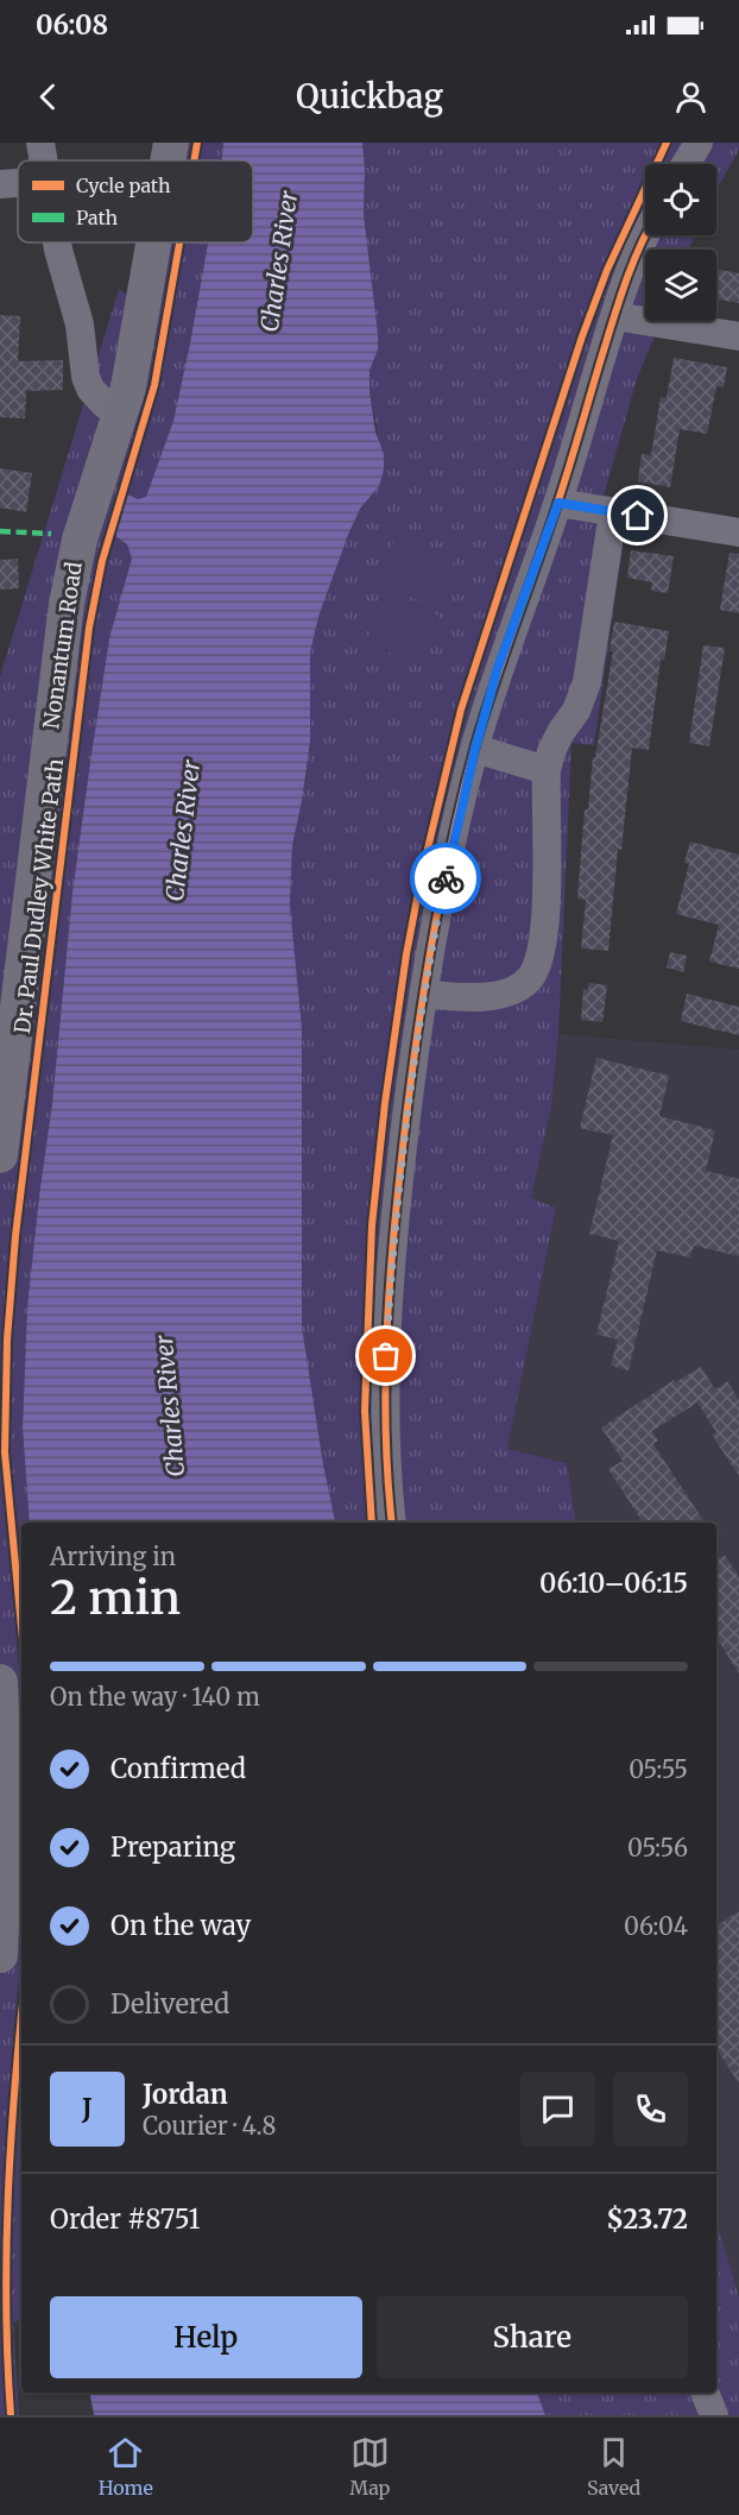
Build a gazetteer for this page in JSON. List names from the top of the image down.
{
  "streets": {
    "main road": ["Nonantum Road"],
    "cycle path": ["Dr. Paul Dudley White Path"]
  },
  "water": ["Charles River"],
  "legend": ["Cycle path", "Path"],
  "page": {
    "status": "06:08",
    "header": "Quickbag",
    "heading": ["2 min", "Arriving in", "06:10–06:15"],
    "panel": [
      "Jordan",
      "Courier · 4.8",
      "Order #8751",
      "$23.72"
    ],
    "bar": "On the way · 140 m",
    "list": [
      ["Confirmed", "05:55"],
      ["Preparing", "05:56"],
      ["On the way", "06:04"],
      "Delivered"
    ],
    "round": "J",
    "buttons": ["Help", "Share"],
    "tabs": ["Home", "Map", "Saved"]
  }
}
